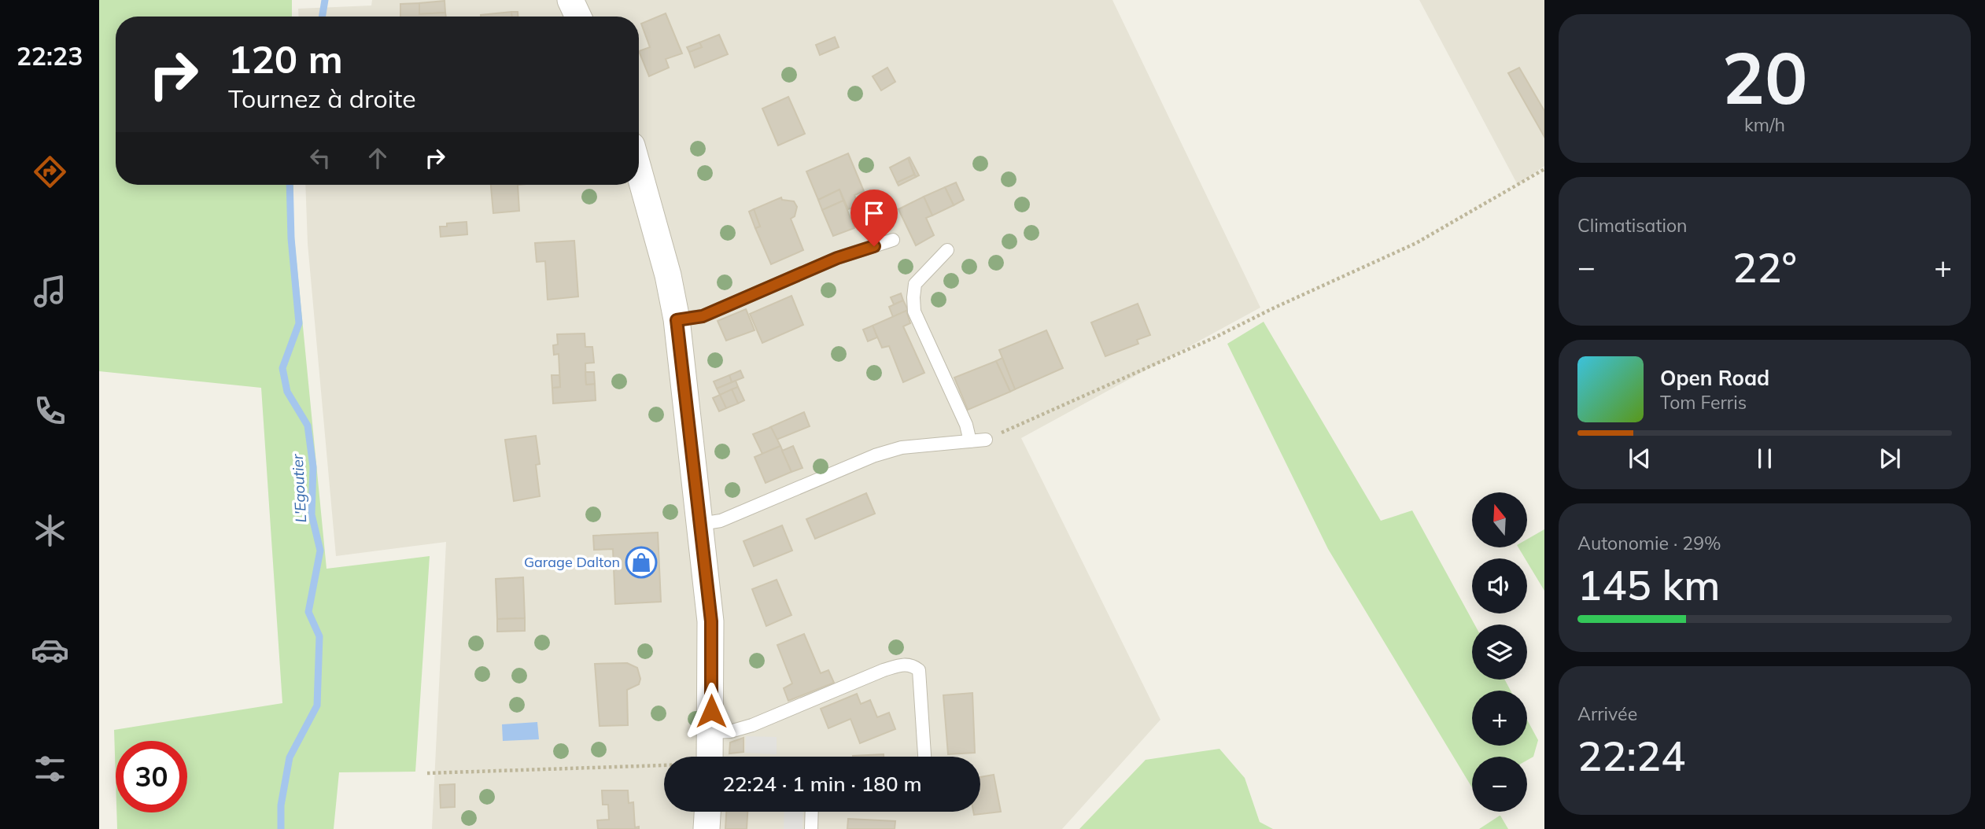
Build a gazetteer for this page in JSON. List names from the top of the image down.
{
  "water": ["L'Egoutier"],
  "places": {
    "shop": ["Garage Dalton"]
  },
  "north": "top",
  "page": {
    "tabs": "22:23",
    "tile": [
      ["20", "km/h"],
      "Climatisation",
      ["Autonomie · 29%", "145 km"],
      ["Arrivée", "22:24"]
    ],
    "turn": ["120 m", "Tournez à droite"],
    "heat": ["−", "22°", "+"],
    "song": ["Open Road", "Tom Ferris"],
    "map_buttons": ["+", "−"],
    "limit": "30",
    "trip": "22:24 · 1 min · 180 m"
  }
}
